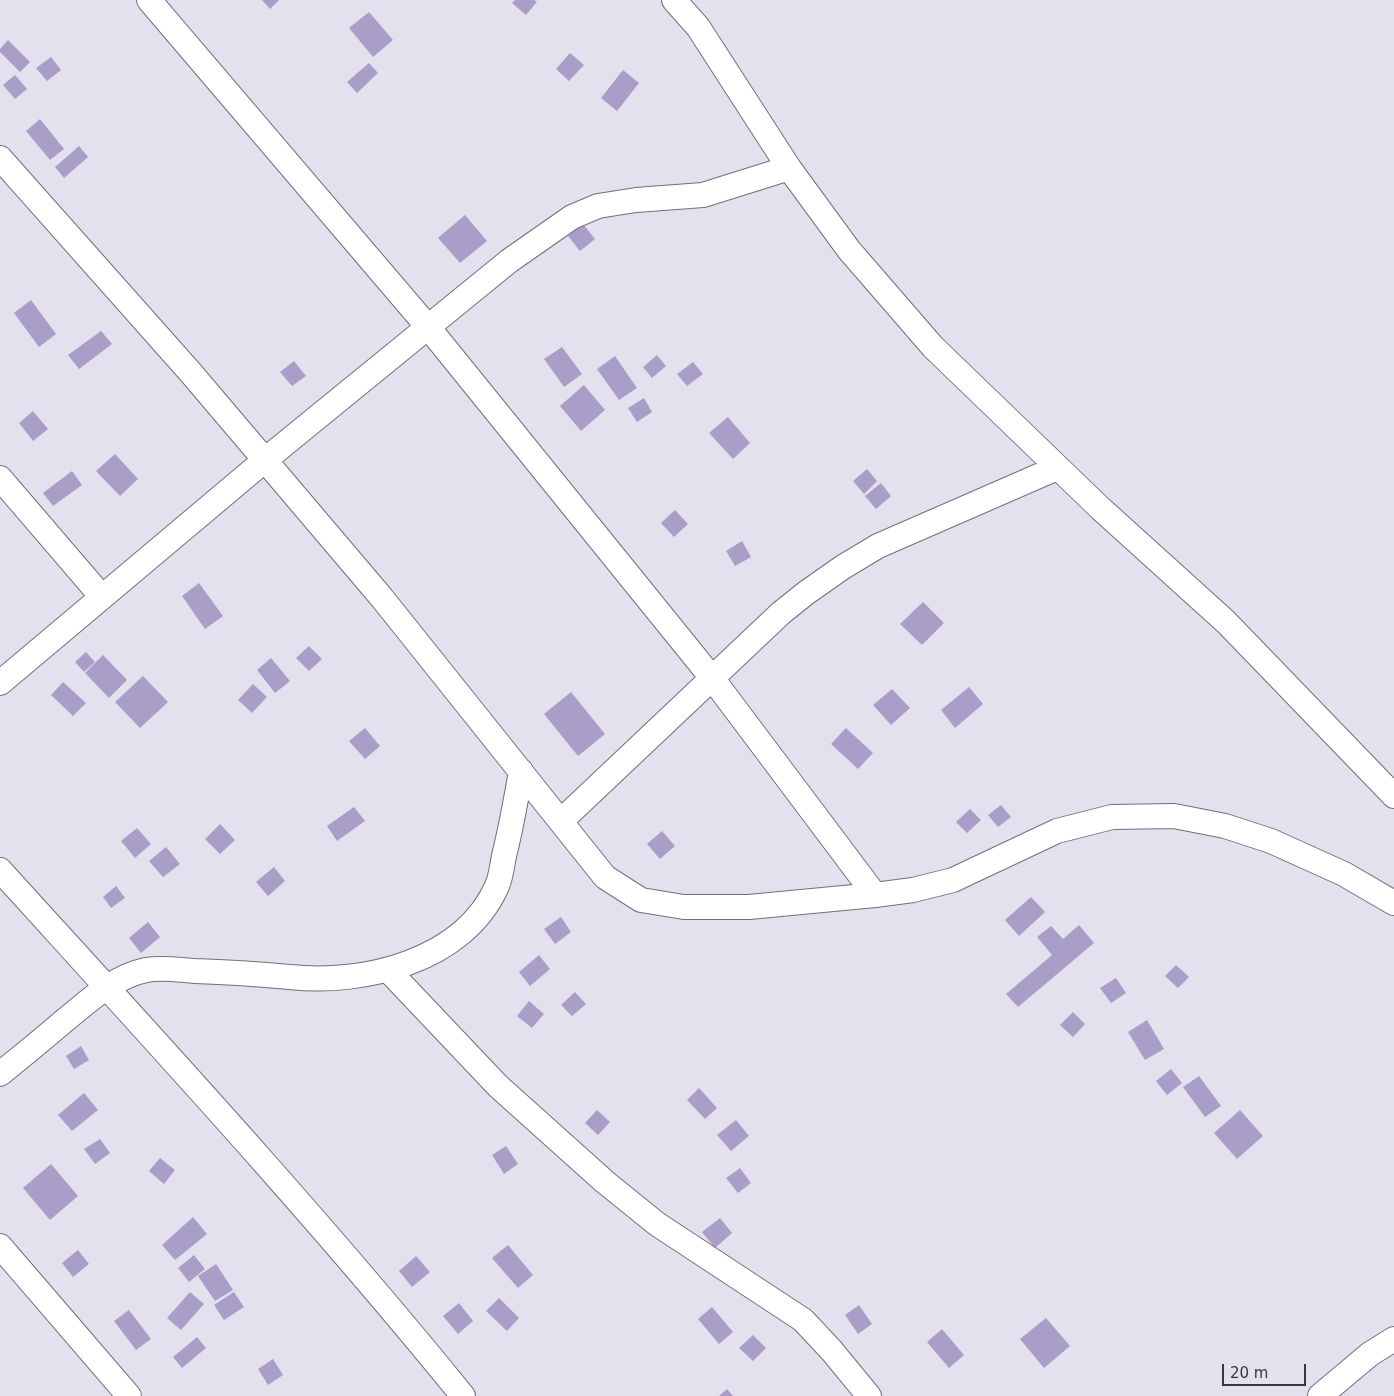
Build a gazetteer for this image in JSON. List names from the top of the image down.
{
  "scale_bar": "20 m"
}
